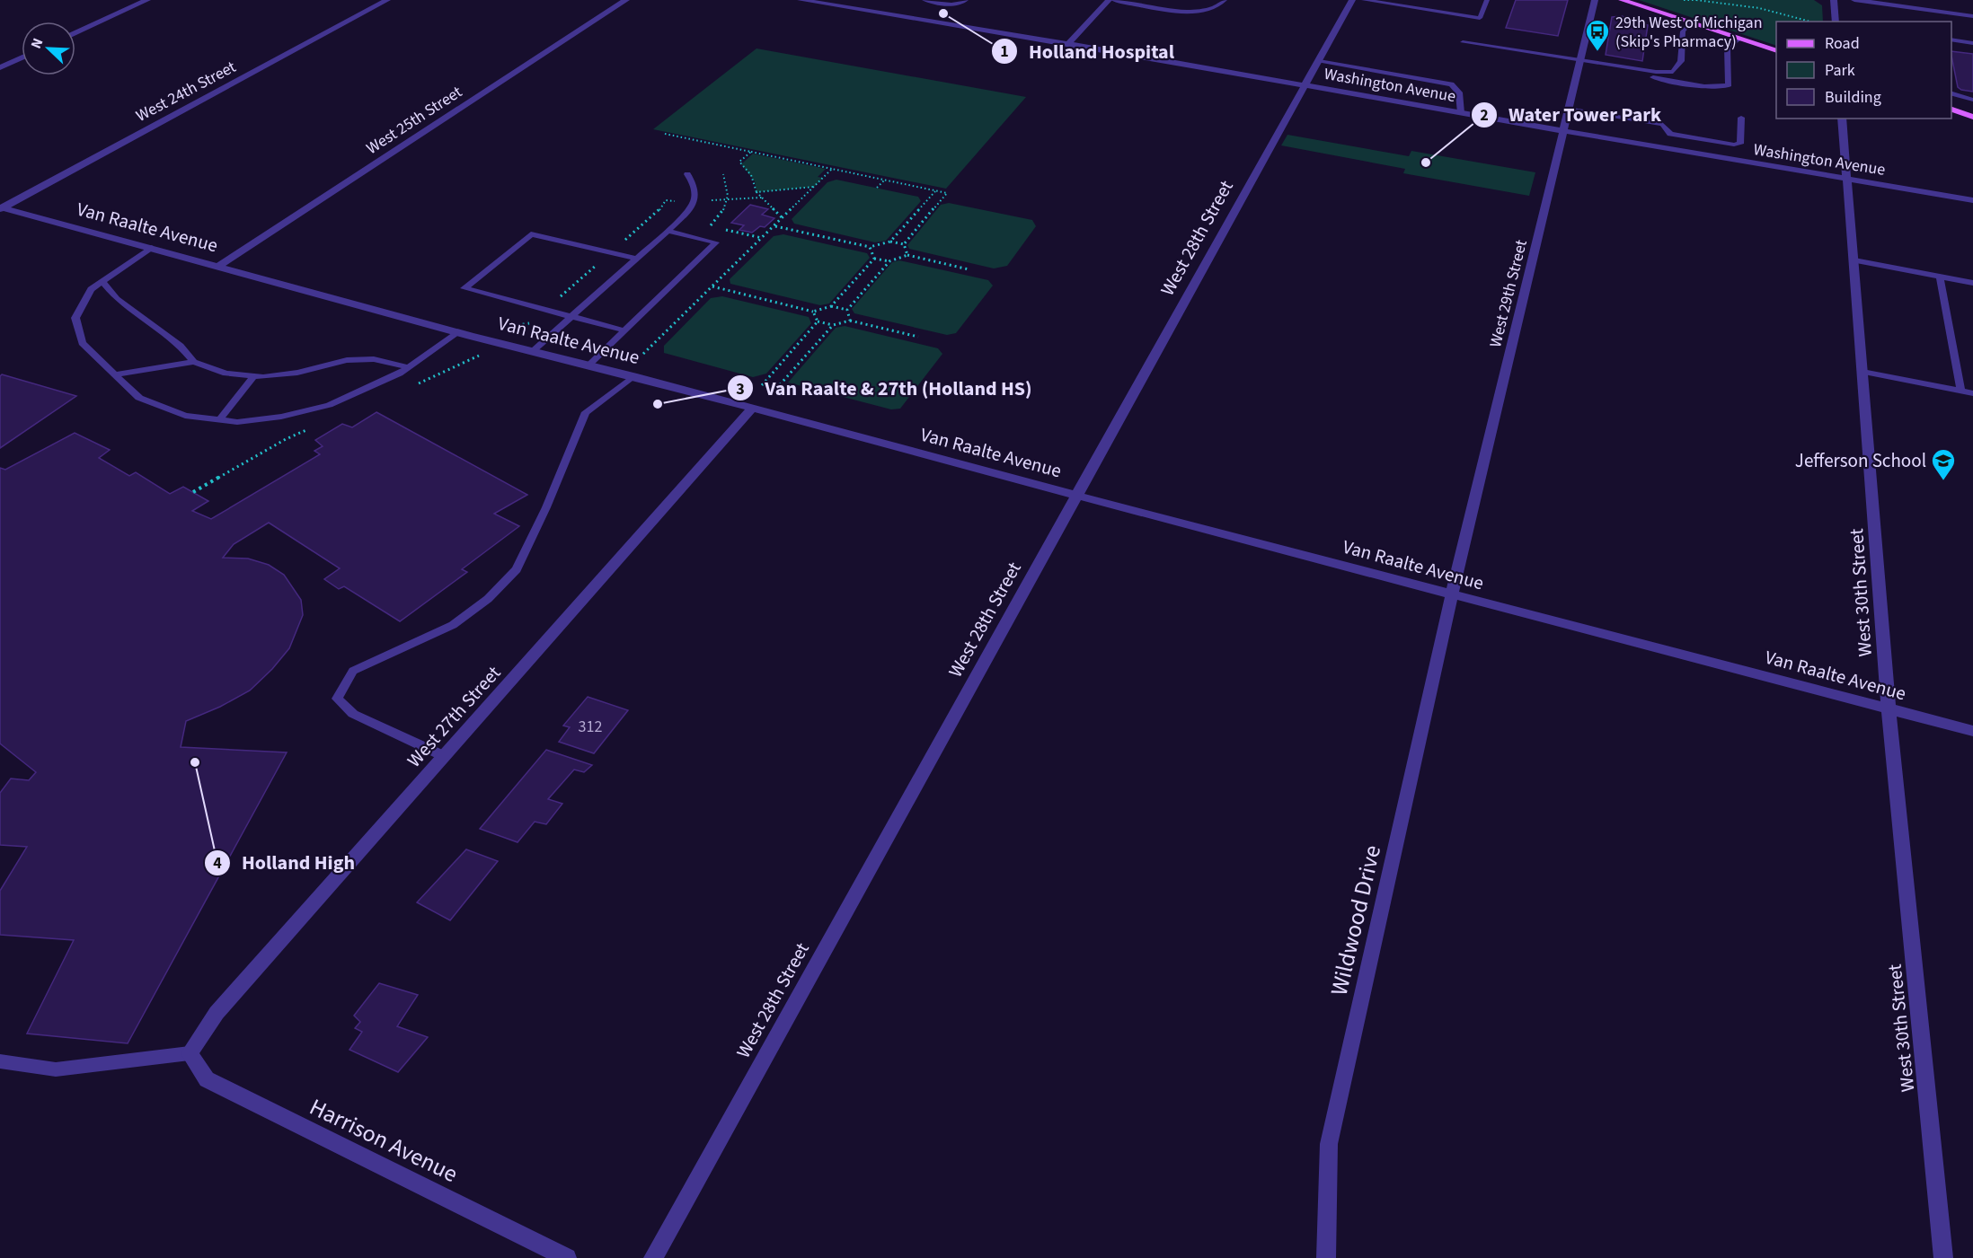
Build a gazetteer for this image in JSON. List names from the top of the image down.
{
  "streets": {
    "street": [
      "Washington Avenue",
      "West 24th Street",
      "West 25th Street",
      "Van Raalte Avenue",
      "West 28th Street",
      "West 29th Street",
      "West 30th Street",
      "West 27th Street",
      "Wildwood Drive",
      "Harrison Avenue"
    ]
  },
  "crossings": [
    ["Washington Avenue", "West 28th Street"],
    ["Washington Avenue", "West 29th Street"],
    ["Washington Avenue", "West 30th Street"],
    ["West 24th Street", "Van Raalte Avenue"],
    ["West 25th Street", "Van Raalte Avenue"],
    ["Van Raalte Avenue", "West 28th Street"],
    ["Van Raalte Avenue", "West 29th Street"],
    ["Van Raalte Avenue", "West 30th Street"],
    ["Van Raalte Avenue", "West 27th Street"],
    ["Van Raalte Avenue", "Wildwood Drive"],
    ["West 29th Street", "Wildwood Drive"],
    ["West 27th Street", "Harrison Avenue"]
  ],
  "places": {
    "other": [
      "Holland Hospital",
      "Water Tower Park",
      "Van Raalte & 27th (Holland HS)",
      "Holland High"
    ],
    "bus stop": ["29th West of Michigan (Skip's Pharmacy)"],
    "school or university": ["Jefferson School"]
  },
  "house_numbers": ["312"],
  "legend": ["Road", "Park", "Building"],
  "north": "top left"
}
